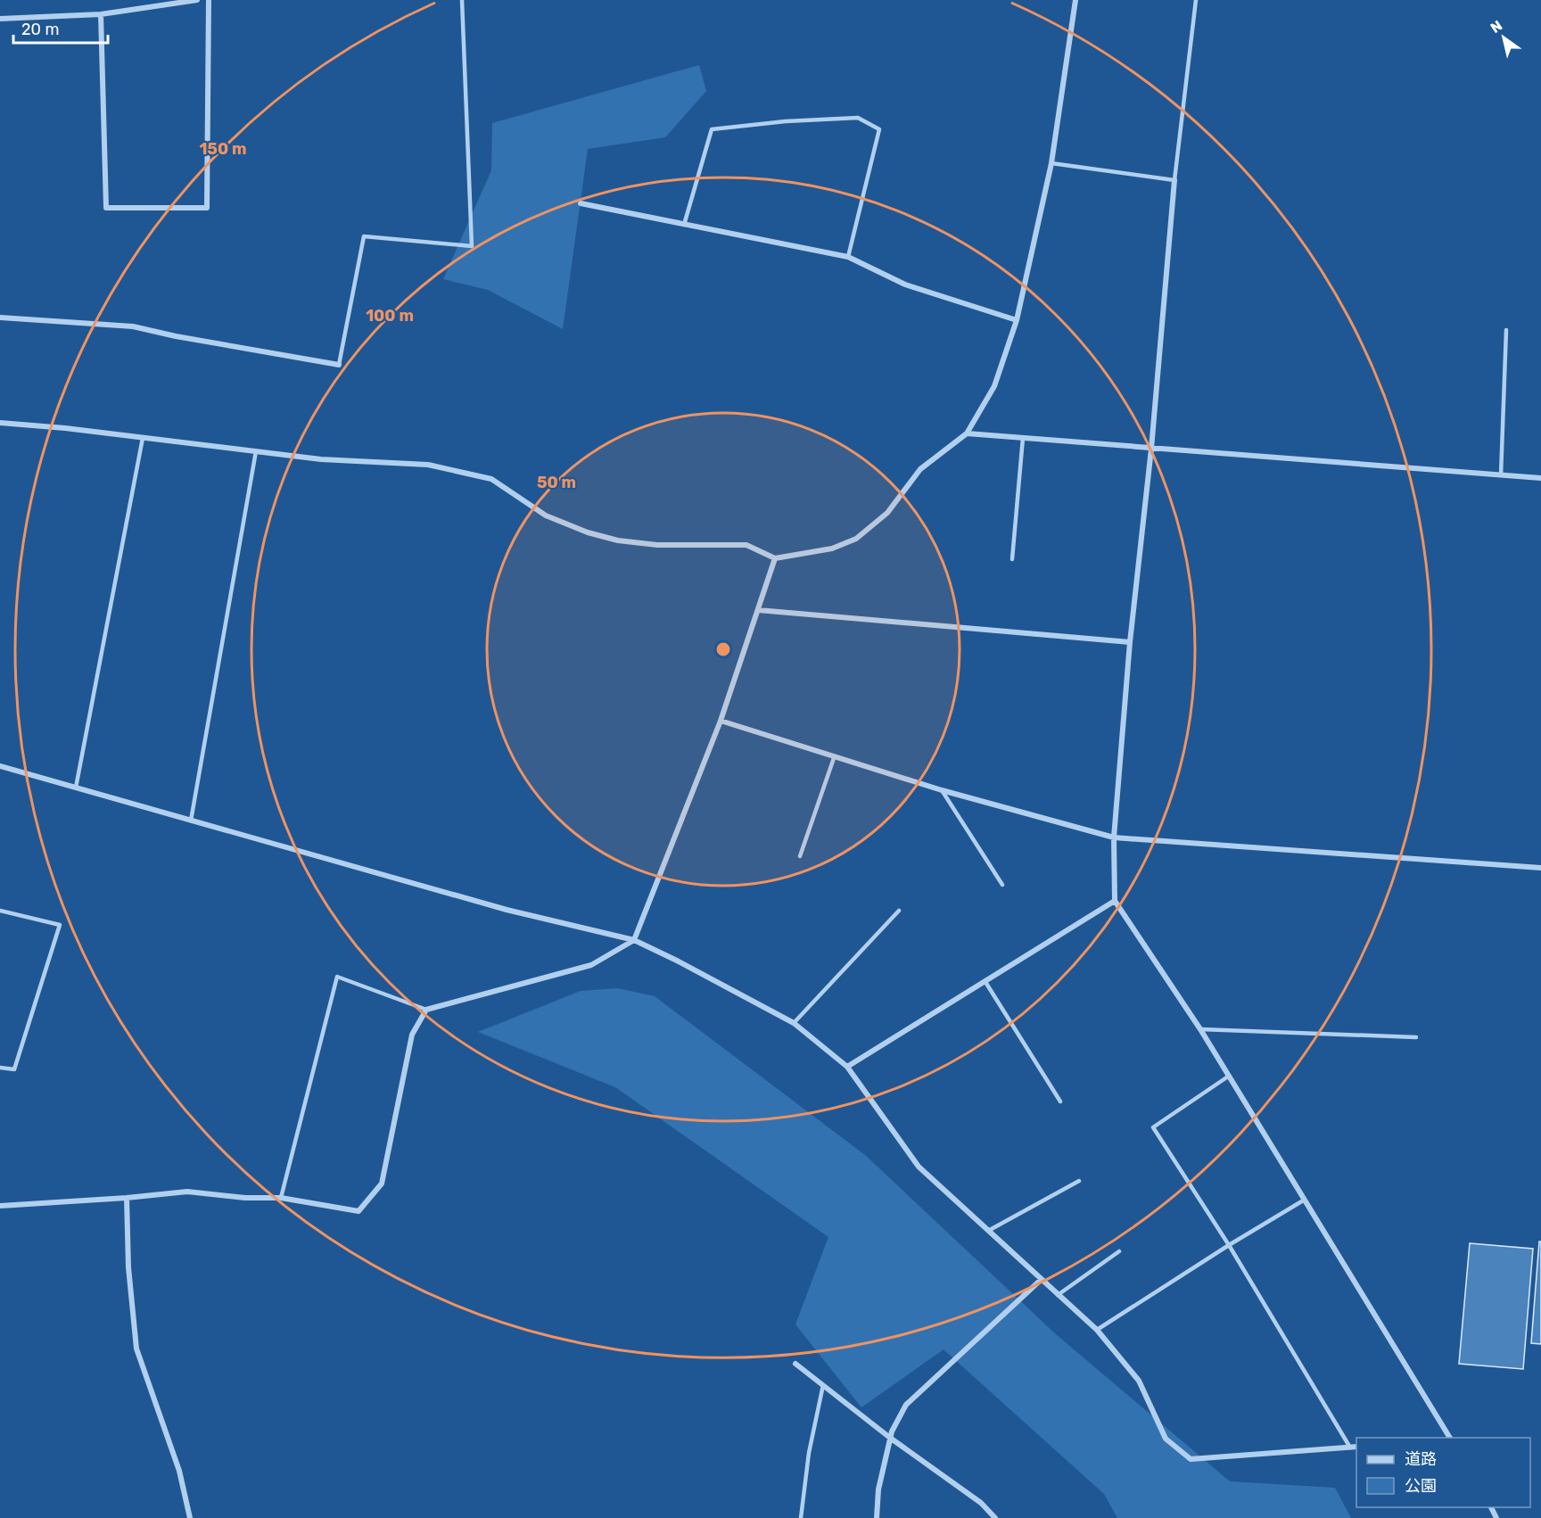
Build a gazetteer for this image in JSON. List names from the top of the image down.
{
  "legend": ["道路", "公園"],
  "scale_bar": "20 m",
  "north": "top left",
  "rings": ["150 m", "100 m", "50 m"]
}
